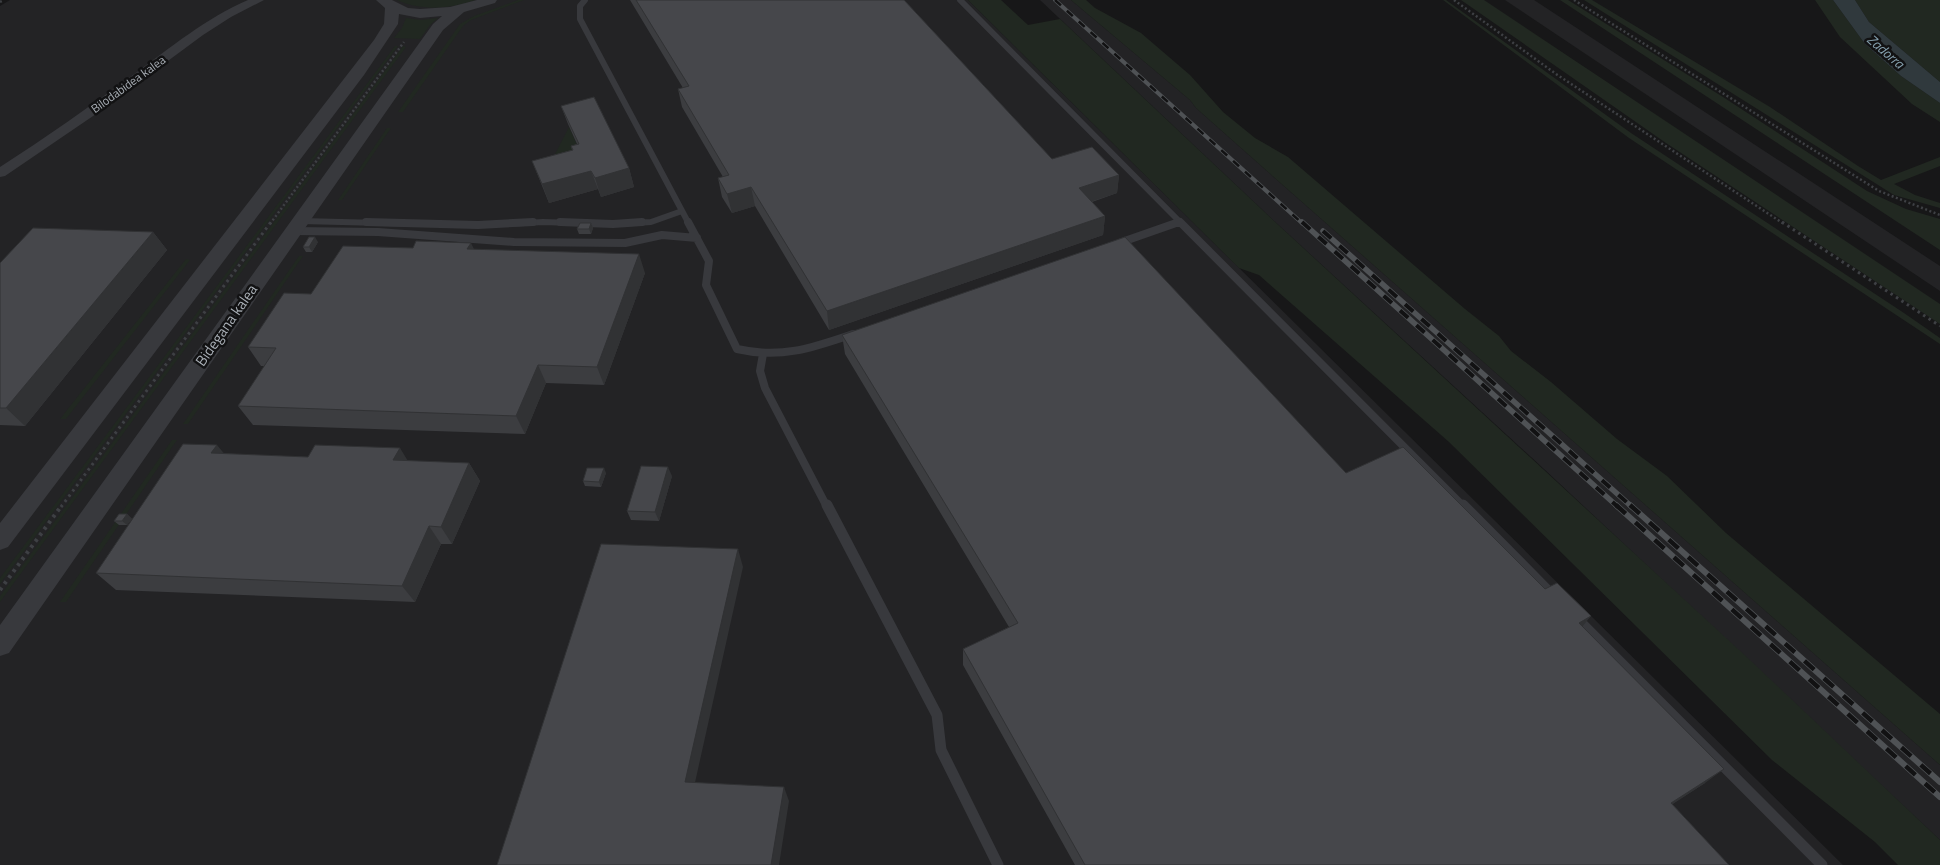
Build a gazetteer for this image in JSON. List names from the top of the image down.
{
  "streets": {
    "street": ["Bilodabidea kalea", "Bidegana kalea"]
  },
  "water": ["Zadorra"]
}
